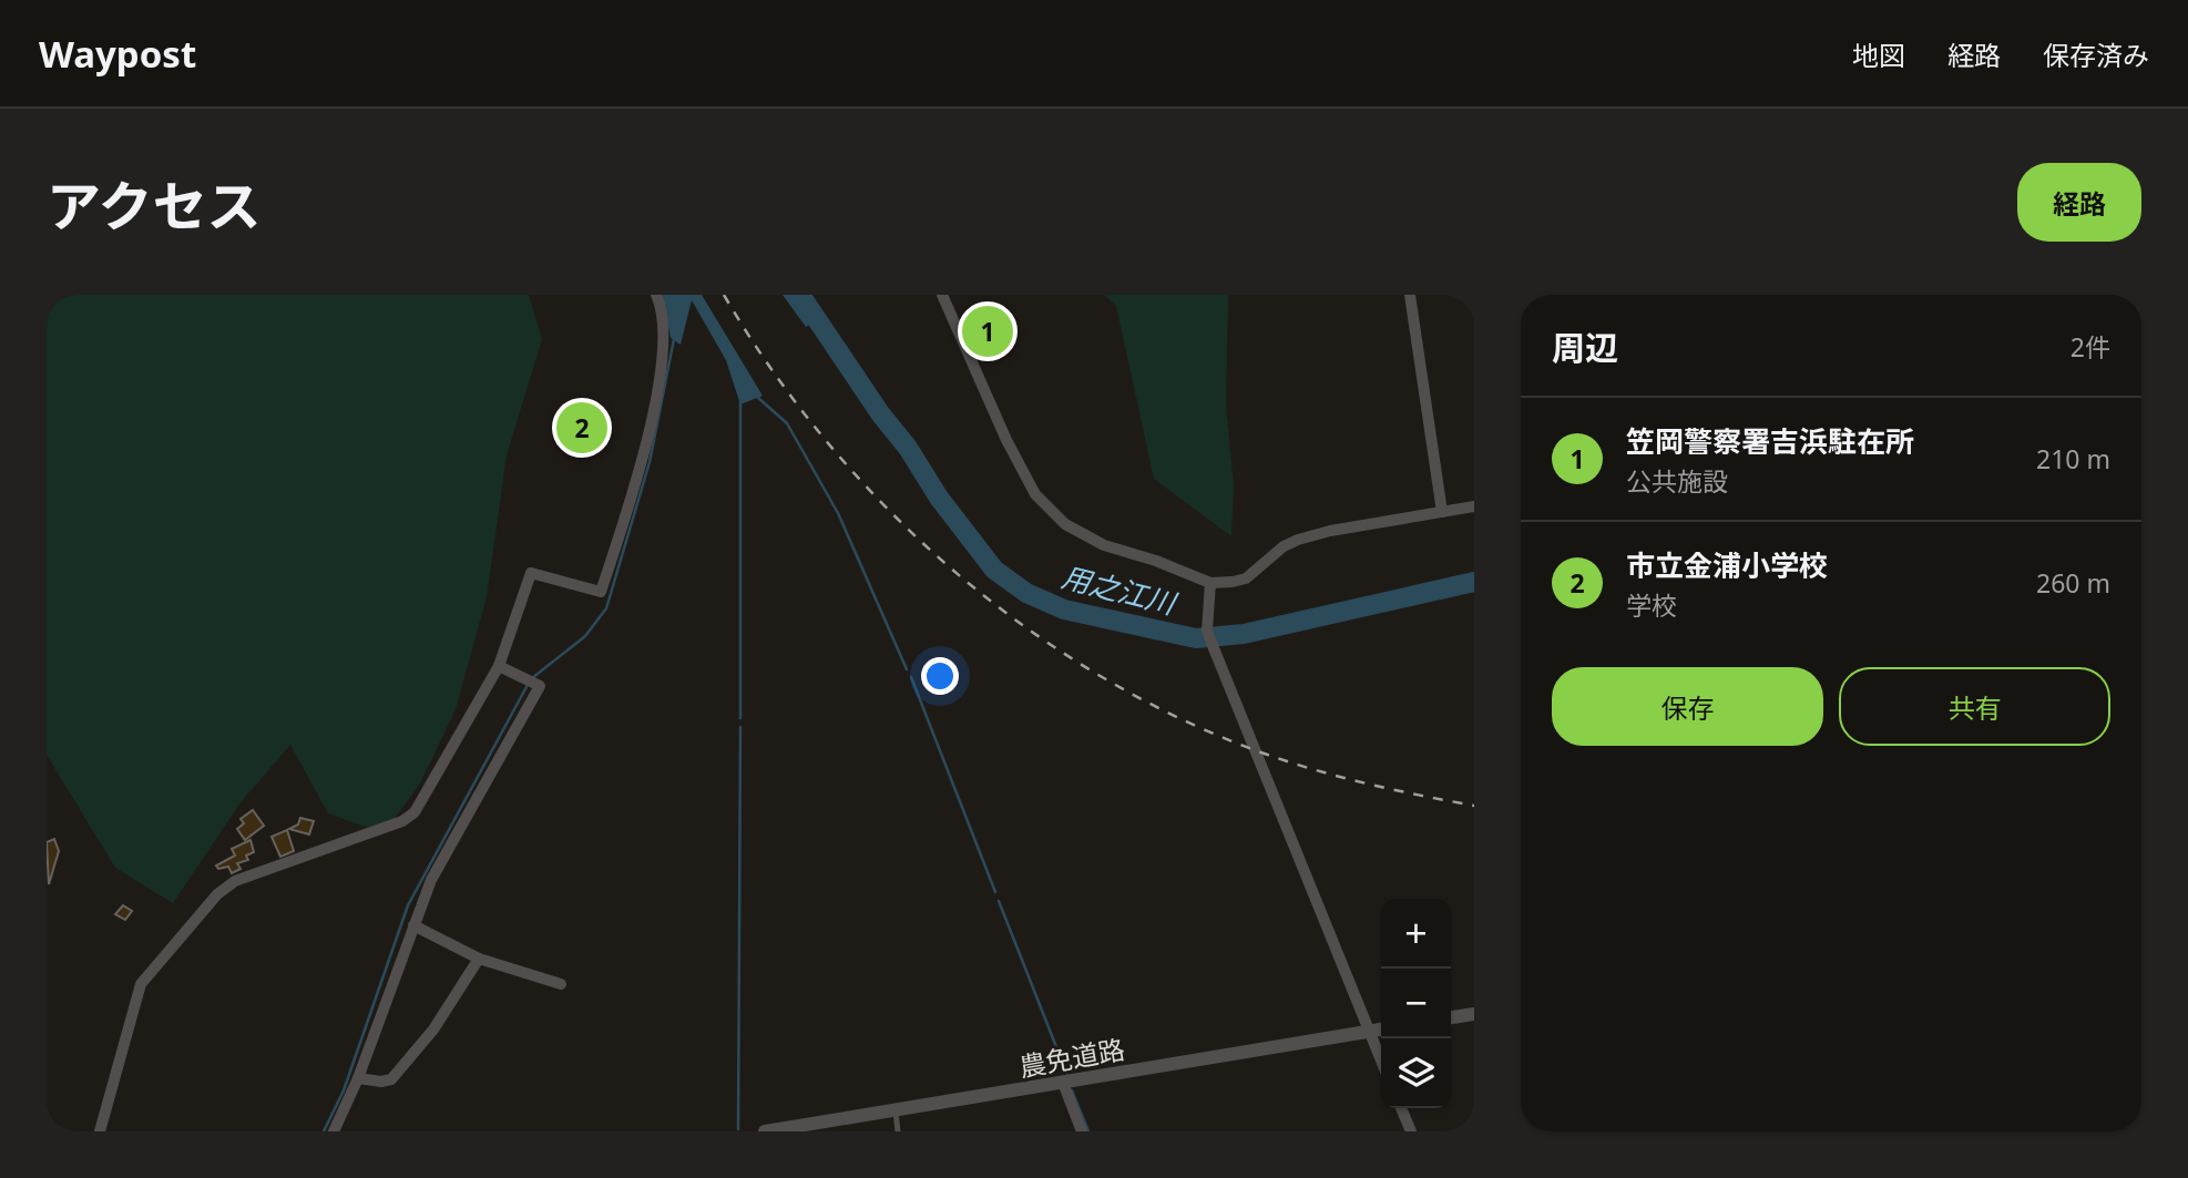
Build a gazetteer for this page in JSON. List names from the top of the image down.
{
  "streets": {
    "street": ["農免道路"]
  },
  "water": ["用之江川"],
  "page": {
    "header": "Waypost",
    "nav": ["地図", "経路", "保存済み"],
    "title": "アクセス",
    "buttons": [
      "経路",
      ["保存", "共有"]
    ],
    "heading": ["周辺", "2件"],
    "pins": ["1", "2"],
    "list": [
      {
        "mark": "1",
        "name": "笠岡警察署吉浜駐在所",
        "note": "公共施設",
        "value": "210 m"
      },
      {
        "mark": "2",
        "name": "市立金浦小学校",
        "note": "学校",
        "value": "260 m"
      }
    ],
    "map_buttons": ["+", "−"]
  }
}
